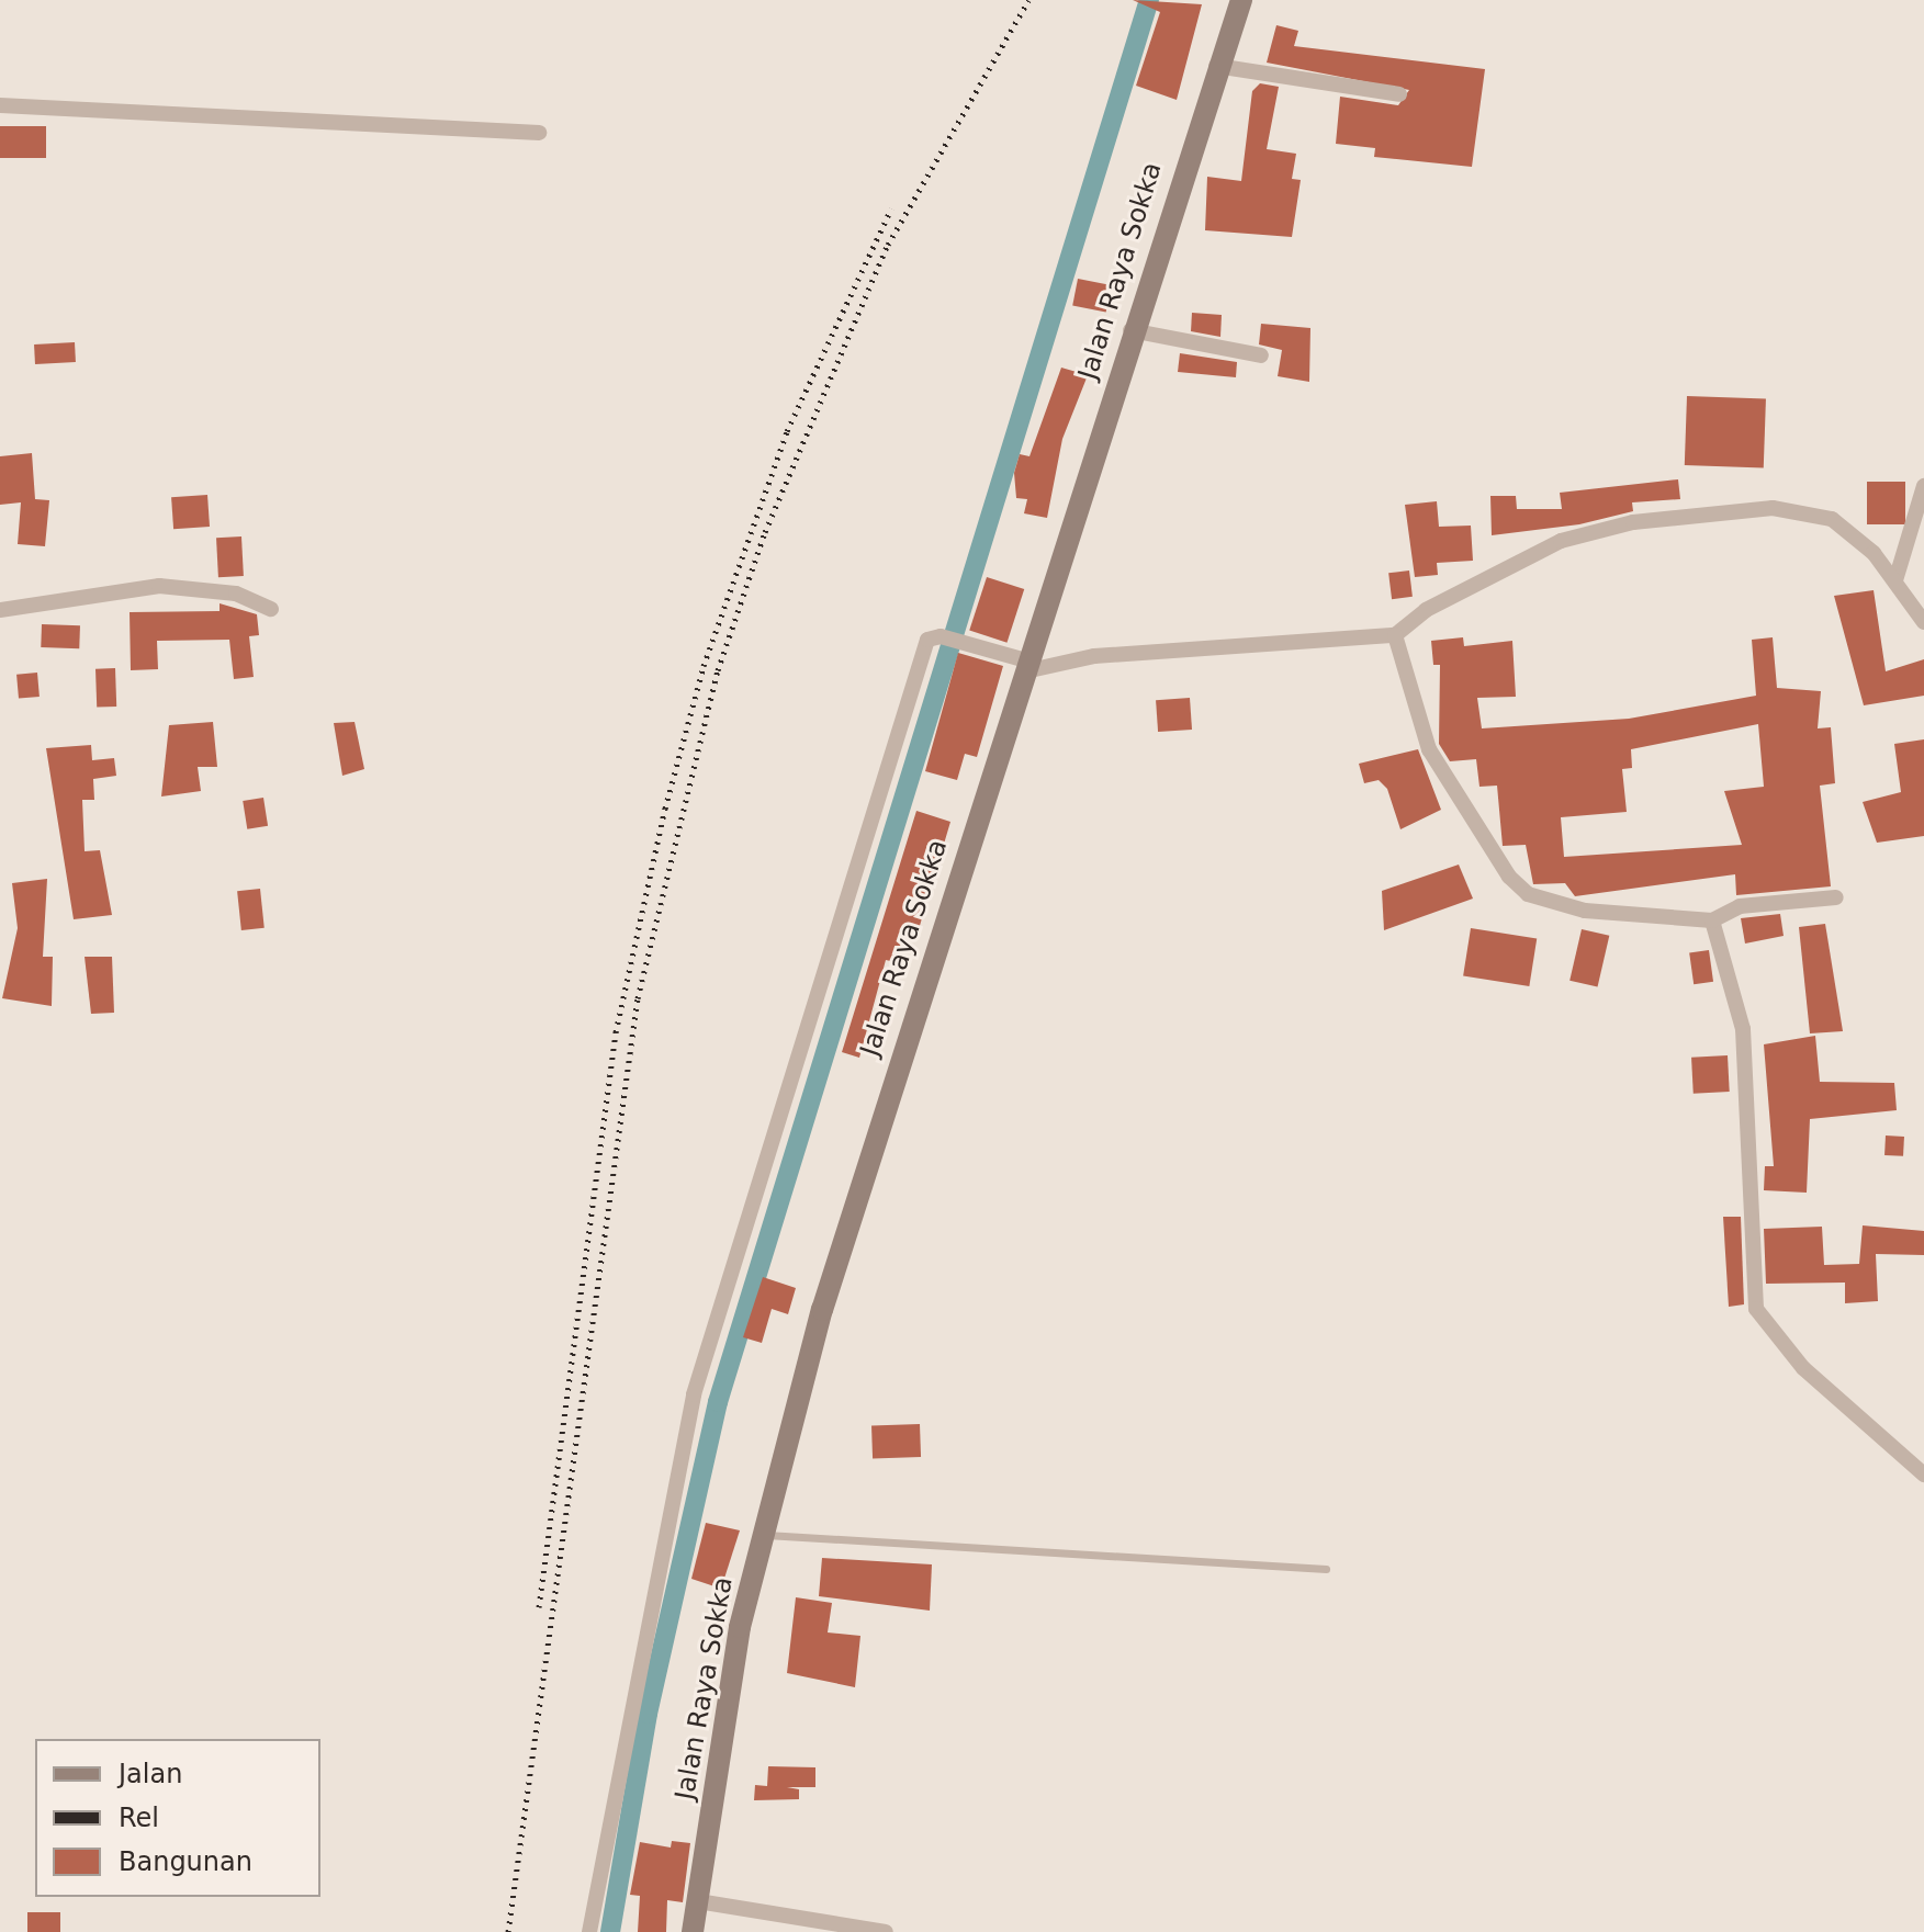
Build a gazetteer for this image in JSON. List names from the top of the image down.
{
  "streets": {
    "main road": ["Jalan Raya Sokka"]
  },
  "legend": ["Jalan", "Rel", "Bangunan"]
}
